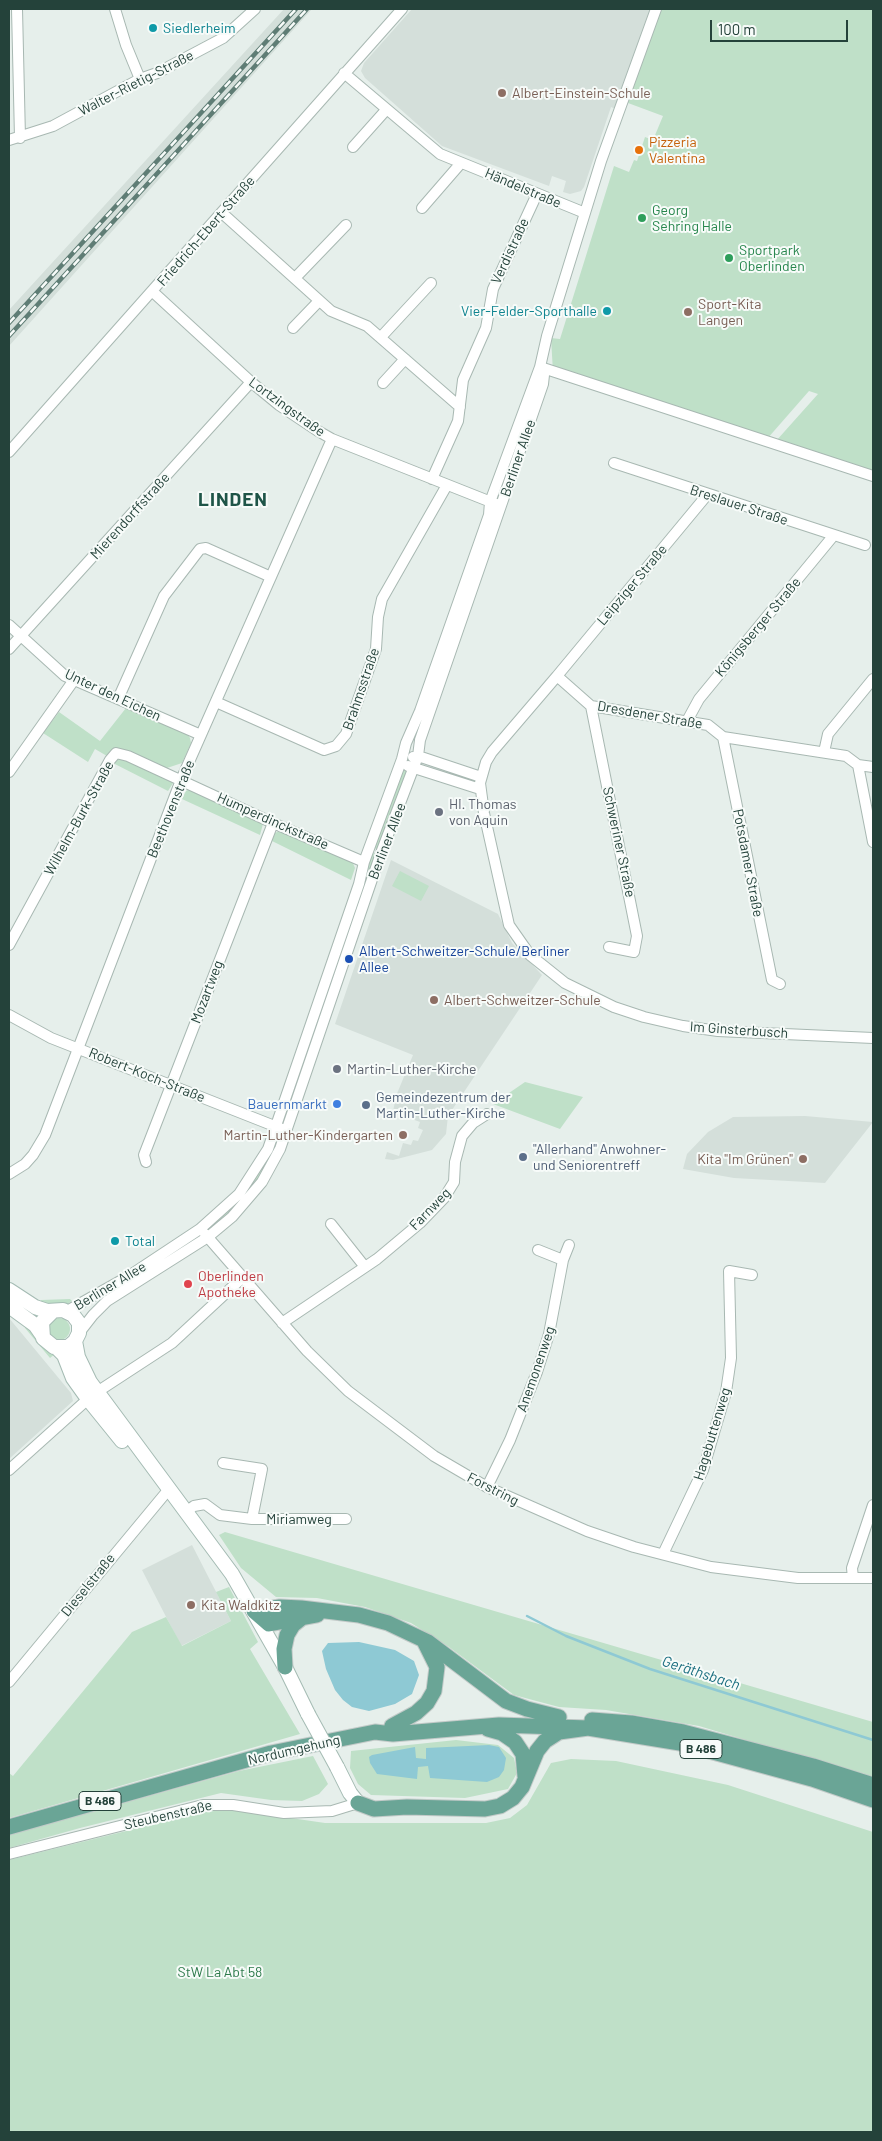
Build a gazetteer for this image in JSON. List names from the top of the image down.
{
  "streets": {
    "main road": ["B 486", "Nordumgehung"],
    "street": [
      "Walter-Rietig-Straße",
      "Händelstraße",
      "Friedrich-Ebert-Straße",
      "Verdistraße",
      "Lortzingstraße",
      "Berliner Allee",
      "Breslauer Straße",
      "Mierendorffstraße",
      "Leipziger Straße",
      "Königsberger Straße",
      "Brahmsstraße",
      "Unter den Eichen",
      "Dresdener Straße",
      "Beethovenstraße",
      "Wilhelm-Burk-Straße",
      "Humperdinckstraße",
      "Schweriner Straße",
      "Potsdamer Straße",
      "Mozartweg",
      "Im Ginsterbusch",
      "Robert-Koch-Straße",
      "Farnweg",
      "Anemonenweg",
      "Hagebuttenweg",
      "Forstring",
      "Miriamweg",
      "Dieselstraße",
      "Steubenstraße"
    ]
  },
  "crossings": [
    ["Händelstraße", "Friedrich-Ebert-Straße"],
    ["Händelstraße", "Verdistraße"],
    ["Händelstraße", "Berliner Allee"],
    ["Friedrich-Ebert-Straße", "Lortzingstraße"],
    ["Verdistraße", "Lortzingstraße"],
    ["Lortzingstraße", "Berliner Allee"],
    ["Lortzingstraße", "Mierendorffstraße"],
    ["Lortzingstraße", "Brahmsstraße"],
    ["Lortzingstraße", "Beethovenstraße"],
    ["Berliner Allee", "Humperdinckstraße"],
    ["Berliner Allee", "Robert-Koch-Straße"],
    ["Berliner Allee", "Forstring"],
    ["Breslauer Straße", "Leipziger Straße"],
    ["Breslauer Straße", "Königsberger Straße"],
    ["Mierendorffstraße", "Unter den Eichen"],
    ["Leipziger Straße", "Dresdener Straße"],
    ["Königsberger Straße", "Dresdener Straße"],
    ["Brahmsstraße", "Beethovenstraße"],
    ["Unter den Eichen", "Beethovenstraße"],
    ["Dresdener Straße", "Schweriner Straße"],
    ["Dresdener Straße", "Potsdamer Straße"],
    ["Beethovenstraße", "Wilhelm-Burk-Straße"],
    ["Beethovenstraße", "Humperdinckstraße"],
    ["Beethovenstraße", "Robert-Koch-Straße"],
    ["Wilhelm-Burk-Straße", "Humperdinckstraße"],
    ["Humperdinckstraße", "Mozartweg"],
    ["Mozartweg", "Robert-Koch-Straße"],
    ["Farnweg", "Forstring"],
    ["Anemonenweg", "Forstring"],
    ["Hagebuttenweg", "Forstring"],
    ["B 486", "Nordumgehung"]
  ],
  "districts": ["LINDEN"],
  "water": ["Geräthsbach"],
  "parks": ["StW La Abt 58"],
  "places": [
    "Siedlerheim",
    "Albert-Einstein-Schule",
    "Pizzeria Valentina",
    "Georg Sehring Halle",
    "Sportpark Oberlinden",
    "Vier-Felder-Sporthalle",
    "Sport-Kita Langen",
    "Hl. Thomas von Aquin",
    "Albert-Schweitzer-Schule/Berliner Allee",
    "Albert-Schweitzer-Schule",
    "Martin-Luther-Kirche",
    "Bauernmarkt",
    "Gemeindezentrum der Martin-Luther-Kirche",
    "Martin-Luther-Kindergarten",
    "\"Allerhand\" Anwohner- und Seniorentreff",
    "Kita \"Im Grünen\"",
    "Total",
    "Oberlinden Apotheke",
    "Kita Waldkitz"
  ],
  "scale_bar": "100 m"
}
